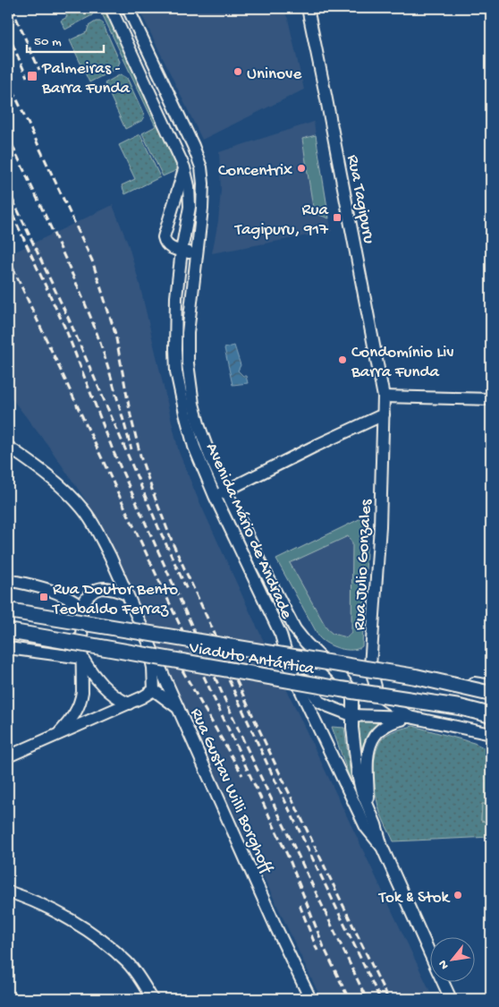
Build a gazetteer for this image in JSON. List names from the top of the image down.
{
  "streets": {
    "main road": ["Viaduto Antártica"],
    "street": [
      "Rua Tagipuru",
      "Avenida Mário de Andrade",
      "Rua Julio Gonzales",
      "Rua Gustav Willi Borghoff"
    ]
  },
  "crossings": [
    ["Rua Tagipuru", "Rua Julio Gonzales"]
  ],
  "places": {
    "other": [
      "Uninove",
      "Concentrix",
      "Condomínio Liv Barra Funda",
      "Tok & Stok"
    ],
    "transit": ["Palmeiras - Barra Funda", "Rua Tagipuru, 917", "Rua Doutor Bento Teobaldo Ferraz"]
  },
  "scale_bar": "50 m",
  "north": "bottom left"
}
